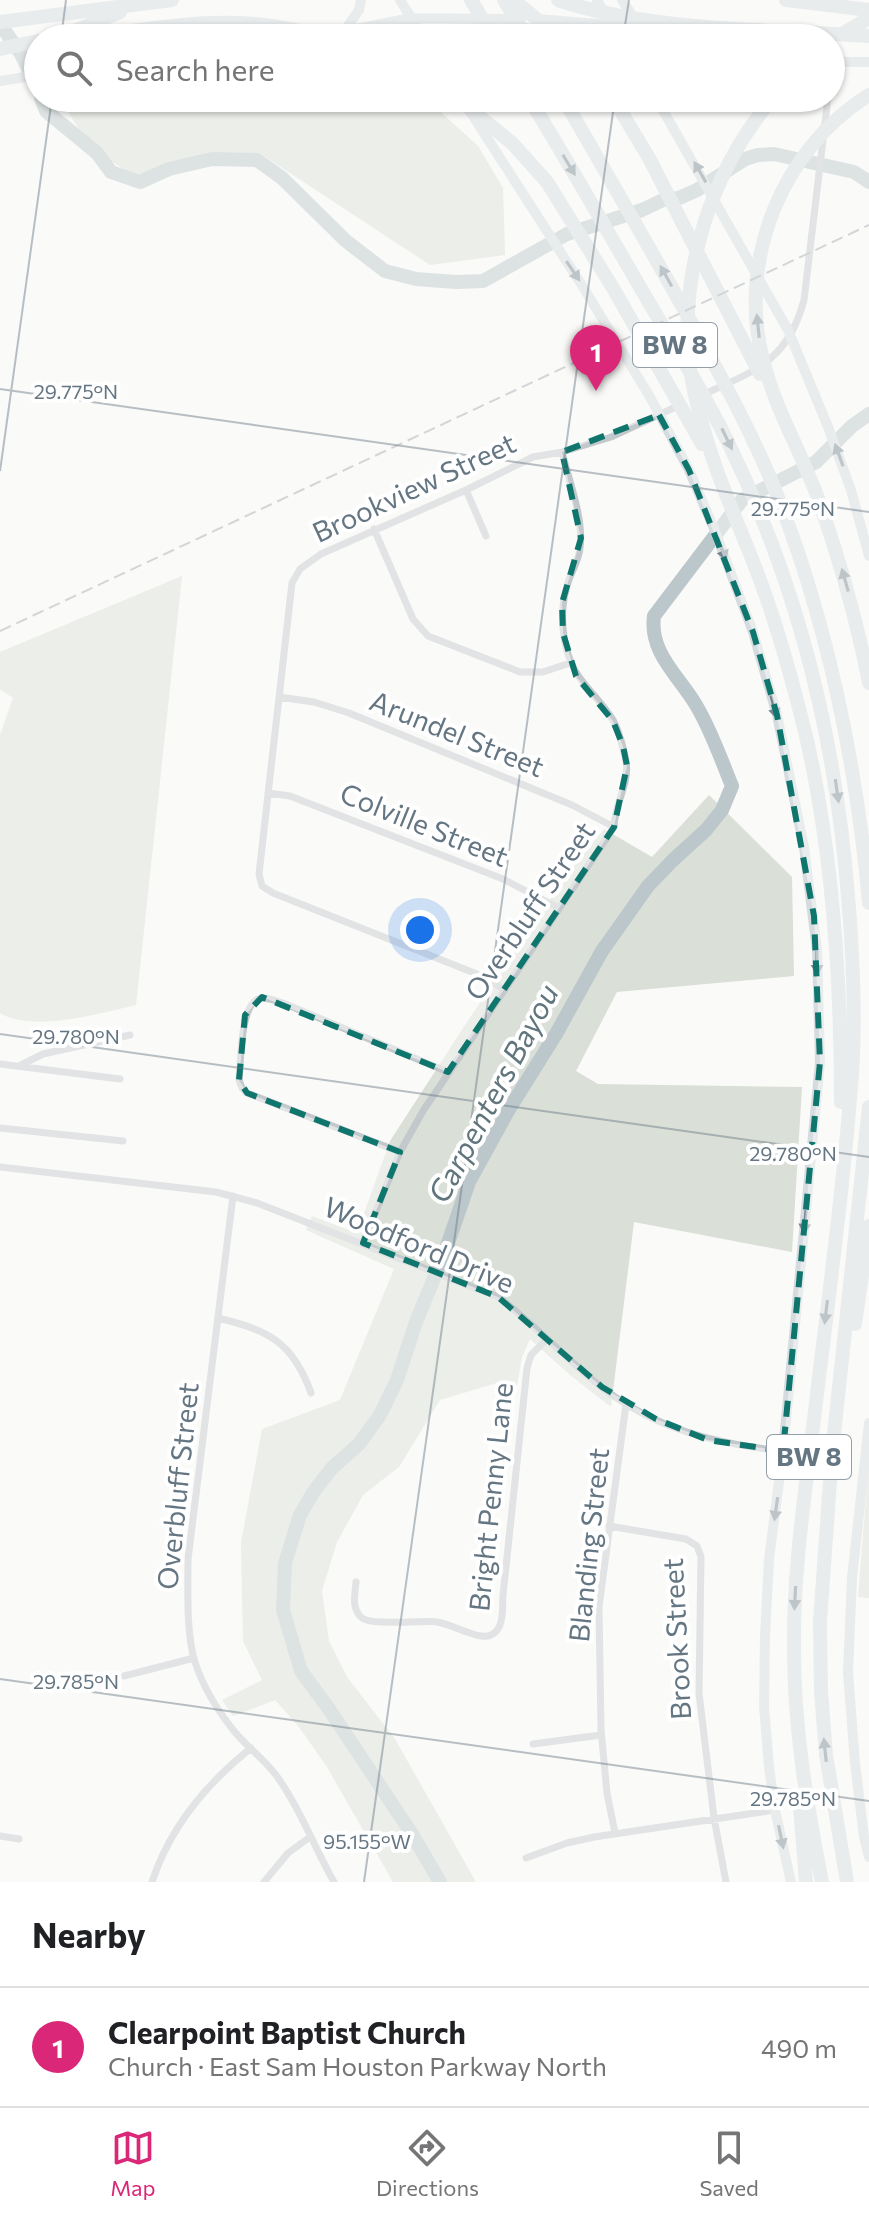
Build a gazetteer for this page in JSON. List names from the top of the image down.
{
  "streets": {
    "highway": ["BW 8"],
    "street": [
      "Brookview Street",
      "Arundel Street",
      "Colville Street",
      "Overbluff Street",
      "Woodford Drive",
      "Bright Penny Lane",
      "Blanding Street",
      "Brook Street"
    ]
  },
  "crossings": [
    ["BW 8", "Woodford Drive"],
    ["Brookview Street", "Arundel Street"],
    ["Brookview Street", "Colville Street"],
    ["Brookview Street", "Overbluff Street"],
    ["Arundel Street", "Overbluff Street"],
    ["Colville Street", "Overbluff Street"],
    ["Overbluff Street", "Woodford Drive"],
    ["Woodford Drive", "Bright Penny Lane"],
    ["Woodford Drive", "Blanding Street"],
    ["Blanding Street", "Brook Street"]
  ],
  "water": ["Carpenters Bayou"],
  "page": {
    "search": "Search here",
    "pins": "1",
    "heading": "Nearby",
    "list": [
      {
        "mark": "1",
        "name": "Clearpoint Baptist Church",
        "note": "Church · East Sam Houston Parkway North",
        "value": "490 m"
      }
    ],
    "nav": ["Map", "Directions", "Saved"]
  },
  "coordinates": [
    "29.775°N",
    "29.780°N",
    "29.785°N",
    "95.155°W"
  ]
}
